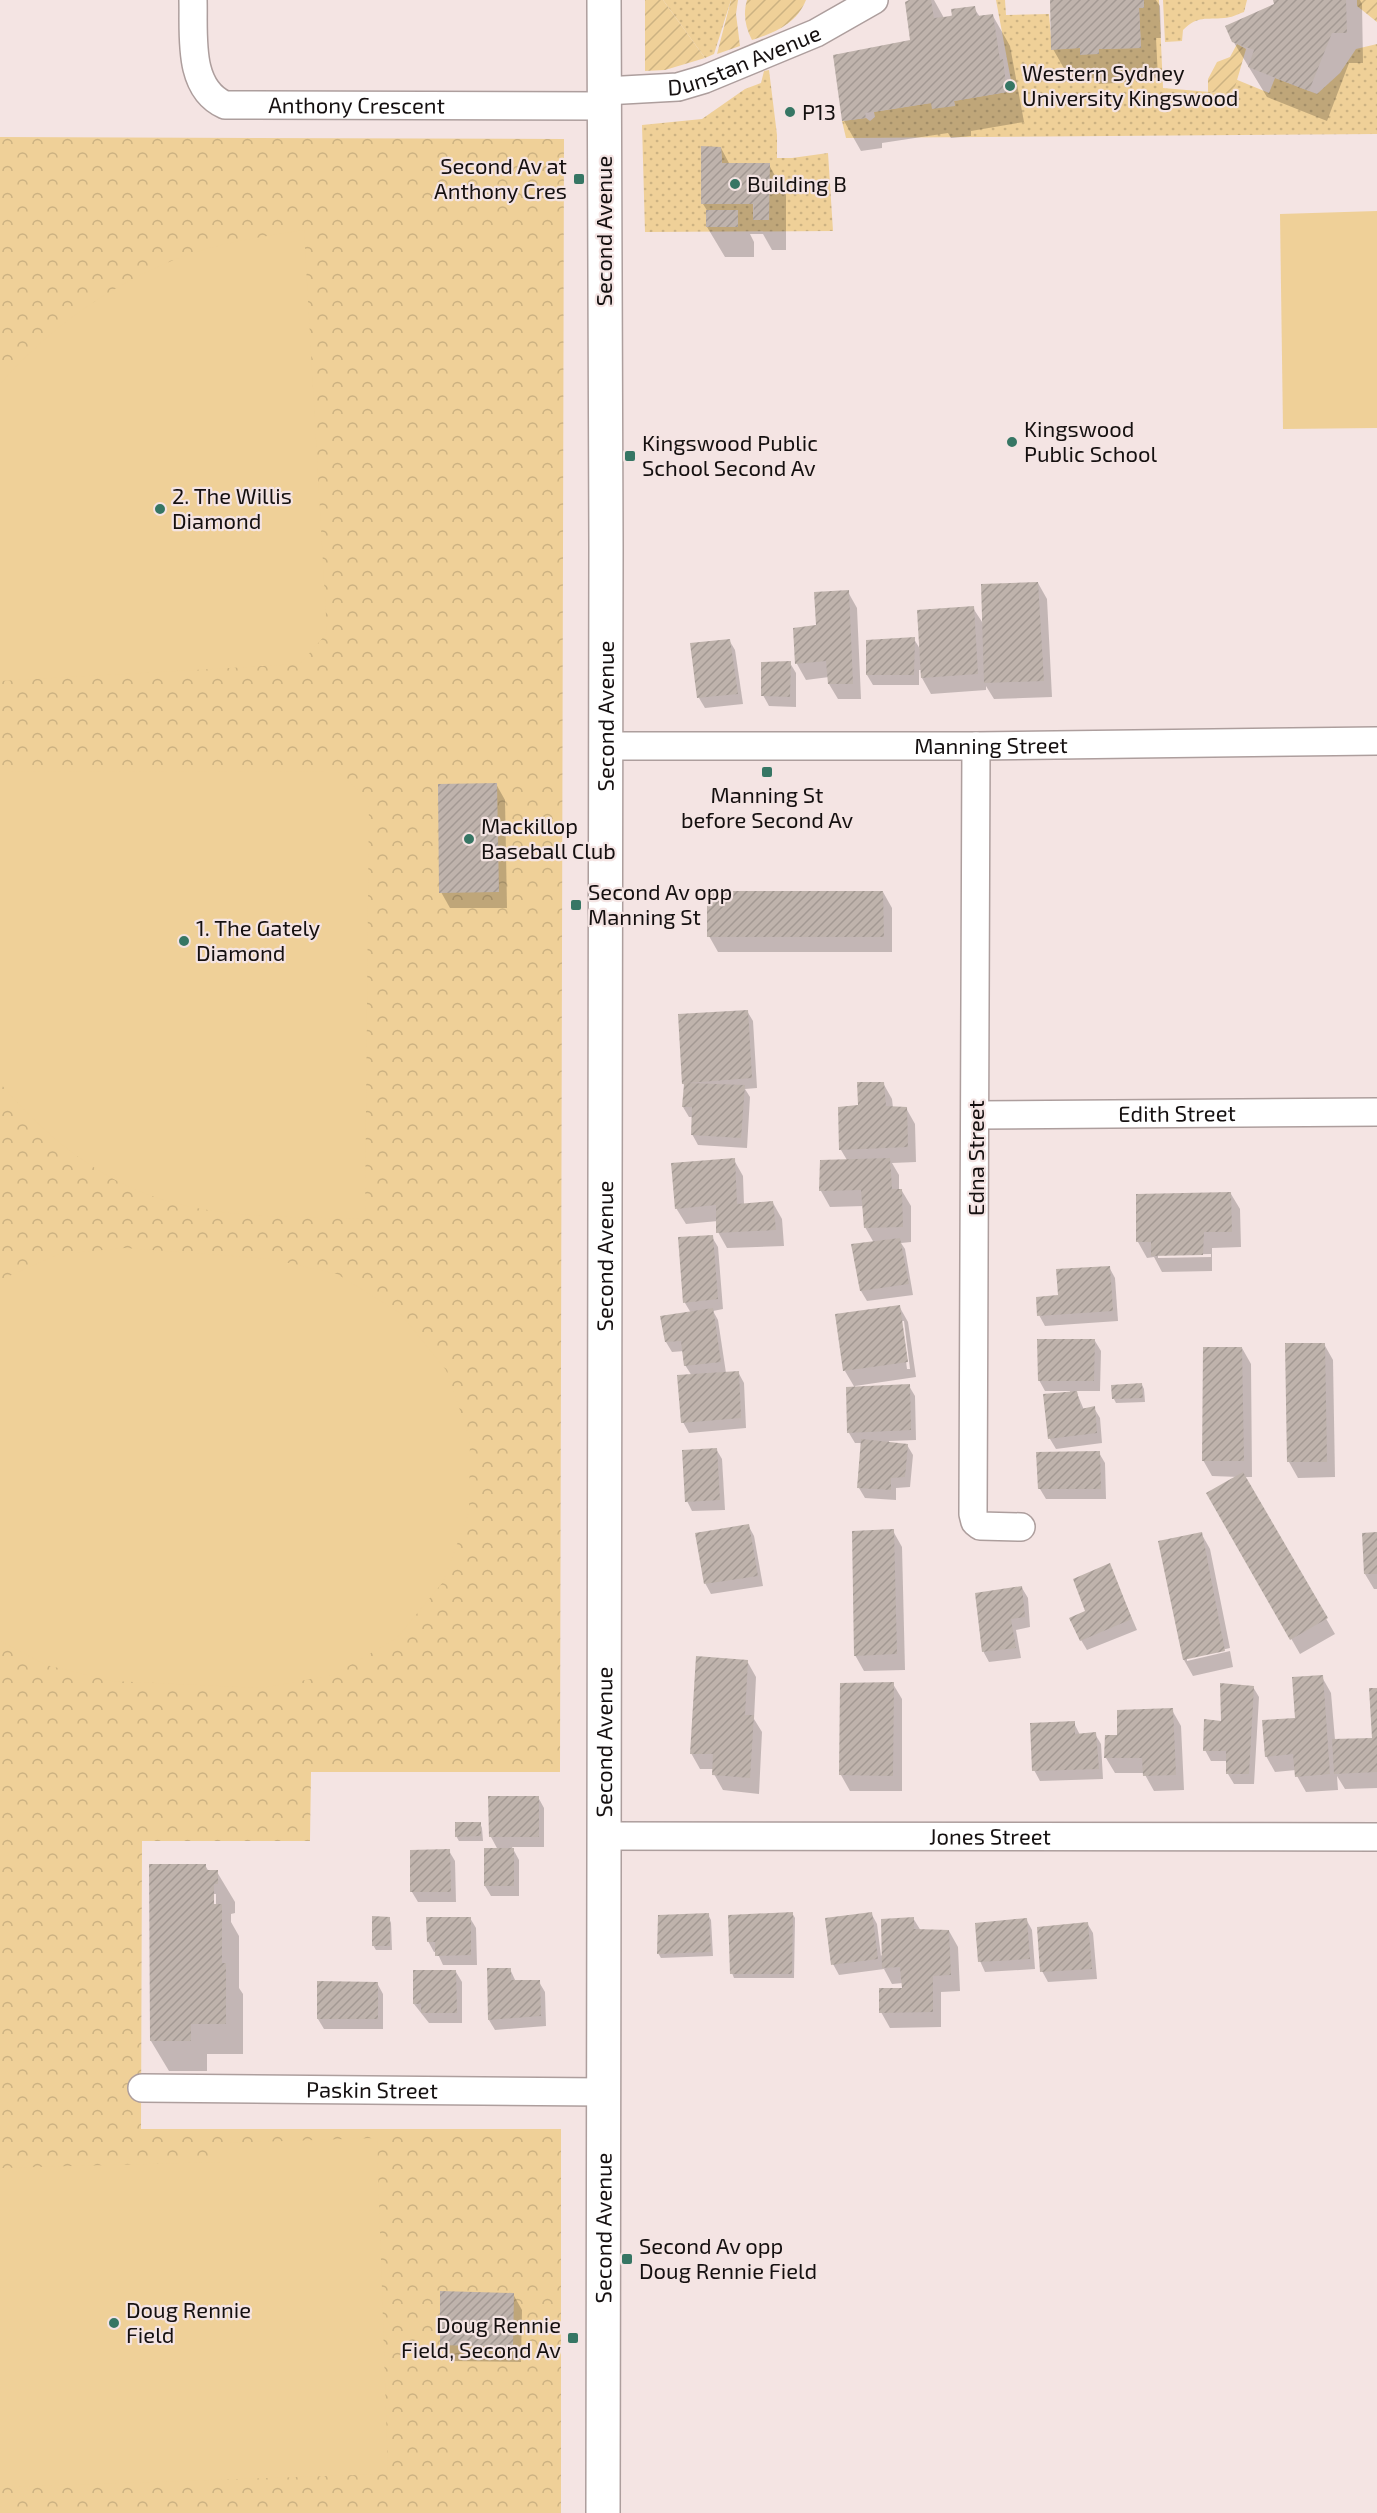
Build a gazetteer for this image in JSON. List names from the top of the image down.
{
  "streets": {
    "street": [
      "Dunstan Avenue",
      "Anthony Crescent",
      "Second Avenue",
      "Manning Street",
      "Edith Street",
      "Edna Street",
      "Jones Street",
      "Paskin Street"
    ]
  },
  "crossings": [
    ["Dunstan Avenue", "Anthony Crescent"],
    ["Dunstan Avenue", "Second Avenue"],
    ["Anthony Crescent", "Second Avenue"],
    ["Second Avenue", "Manning Street"],
    ["Second Avenue", "Jones Street"],
    ["Second Avenue", "Paskin Street"],
    ["Manning Street", "Edna Street"],
    ["Edith Street", "Edna Street"]
  ],
  "places": {
    "other": [
      "Western Sydney University Kingswood",
      "P13",
      "Building B",
      "Kingswood Public School",
      "2. The Willis Diamond",
      "Mackillop Baseball Club",
      "1. The Gately Diamond",
      "Doug Rennie Field"
    ],
    "transit": [
      "Second Av at Anthony Cres",
      "Kingswood Public School Second Av",
      "Manning St before Second Av",
      "Second Av opp Manning St",
      "Second Av opp Doug Rennie Field",
      "Doug Rennie Field, Second Av"
    ]
  }
}
